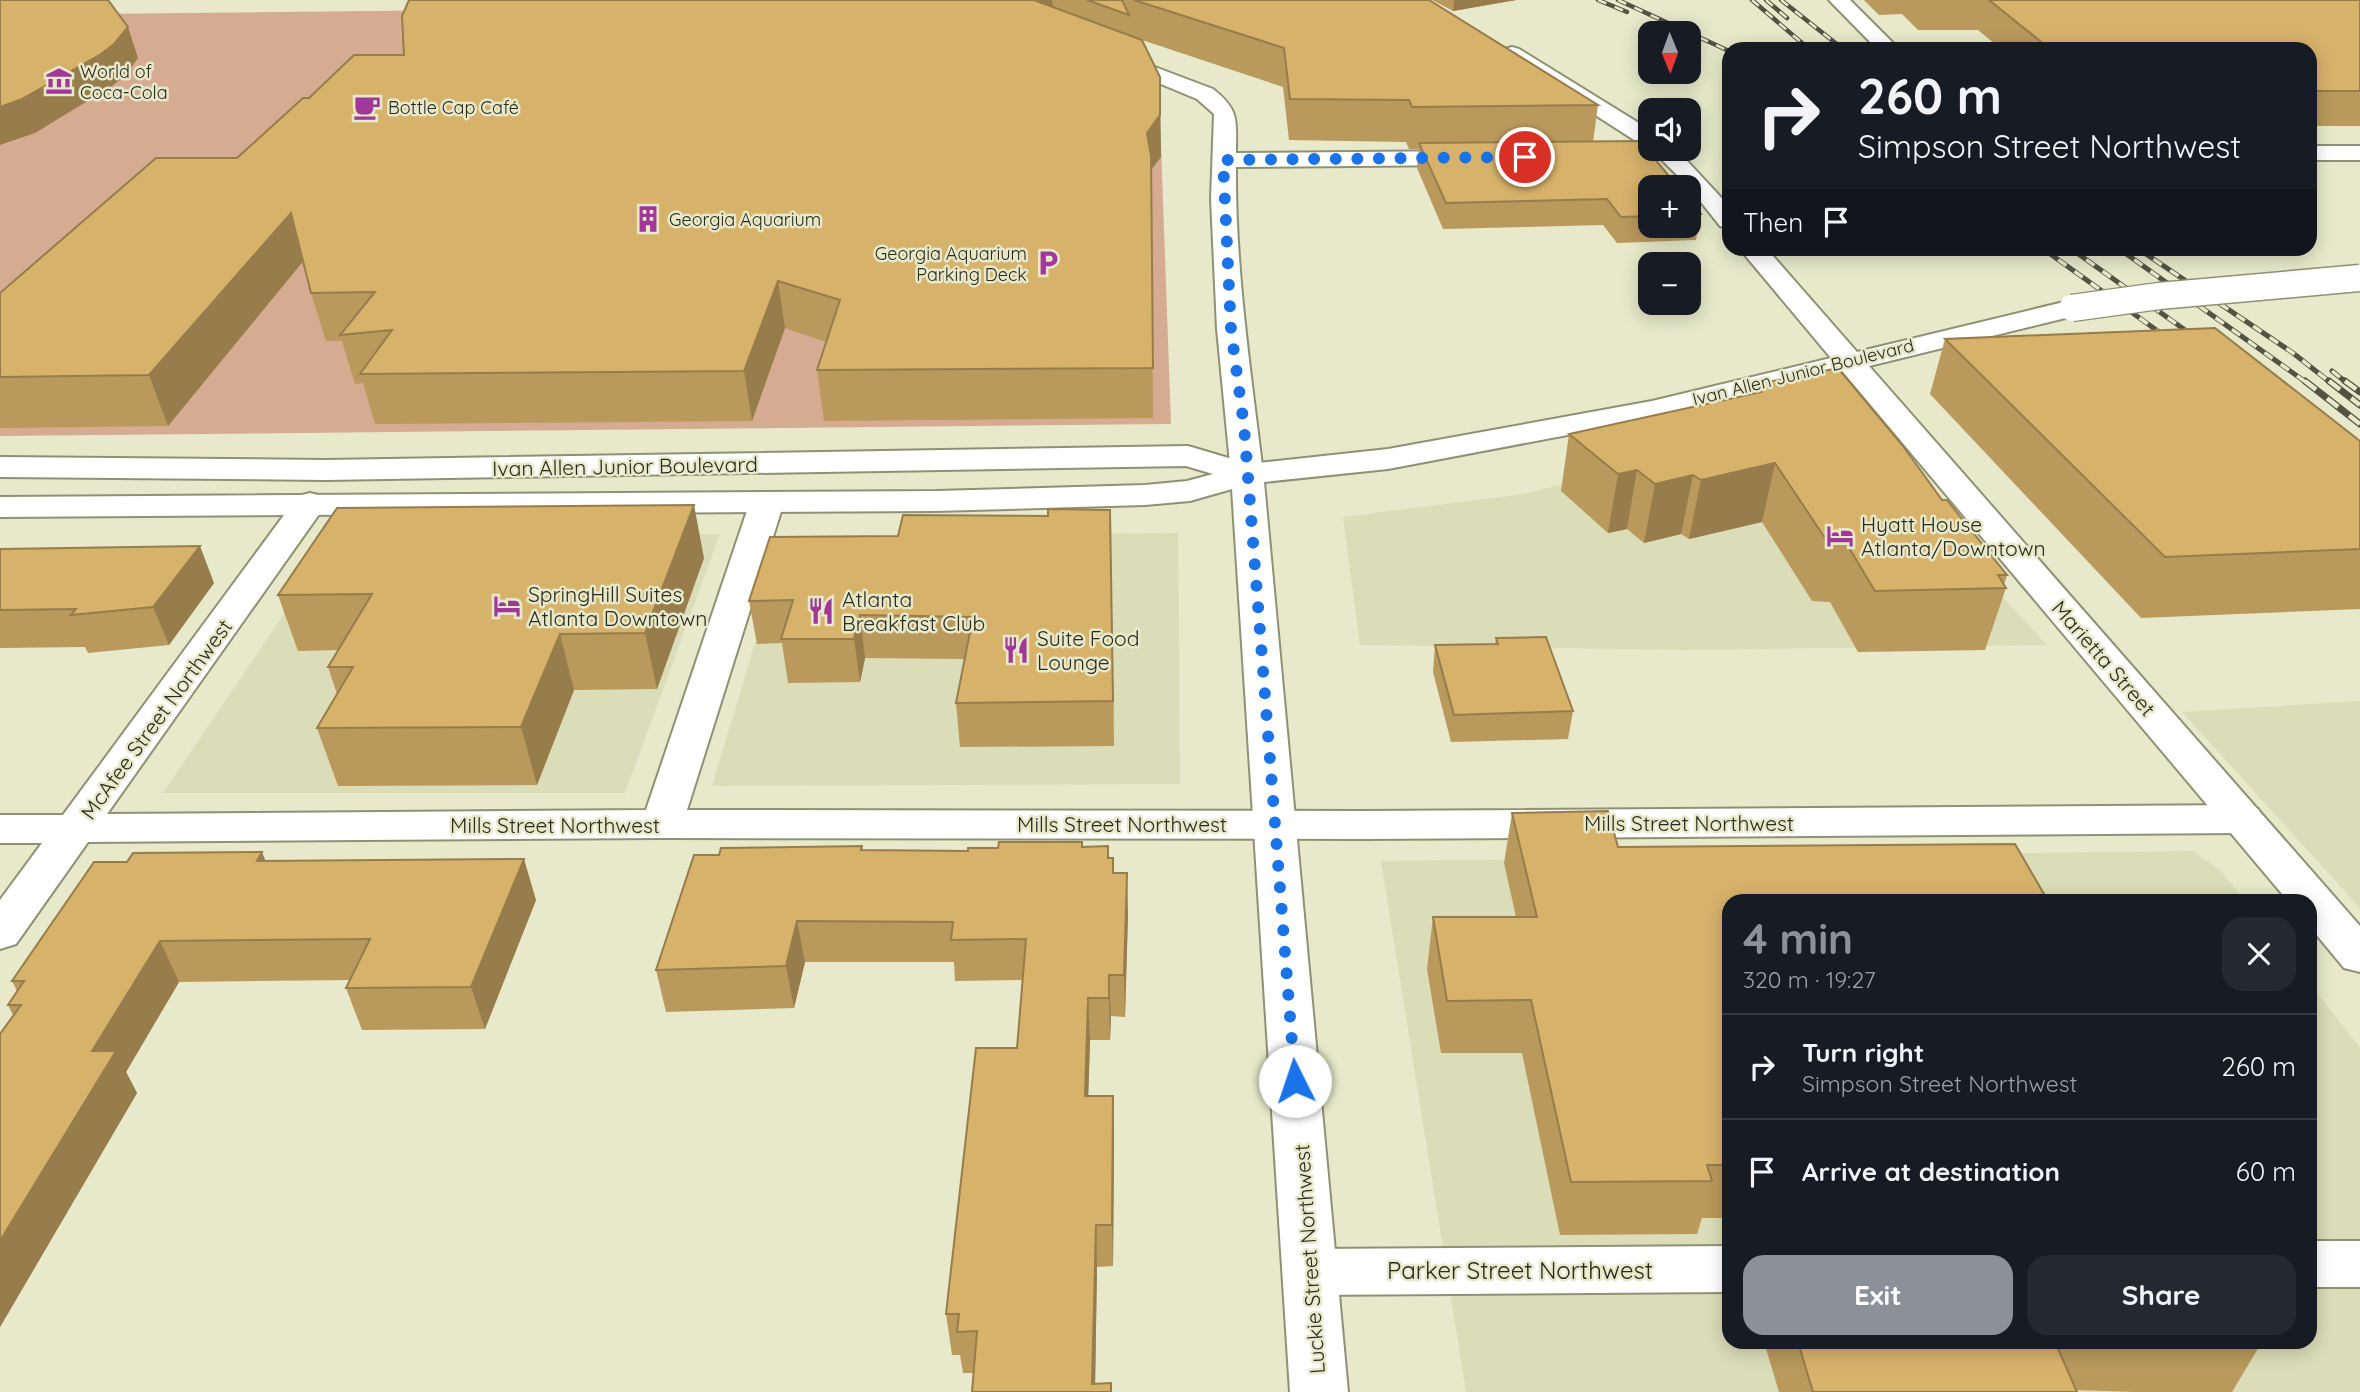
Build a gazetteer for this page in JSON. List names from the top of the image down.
{
  "streets": {
    "street": [
      "Ivan Allen Junior Boulevard",
      "Marietta Street",
      "McAfee Street Northwest",
      "Mills Street Northwest",
      "Luckie Street Northwest",
      "Parker Street Northwest"
    ]
  },
  "crossings": [
    ["Ivan Allen Junior Boulevard", "Marietta Street"],
    ["Ivan Allen Junior Boulevard", "McAfee Street Northwest"],
    ["Ivan Allen Junior Boulevard", "Luckie Street Northwest"],
    ["Marietta Street", "Mills Street Northwest"],
    ["McAfee Street Northwest", "Mills Street Northwest"],
    ["Mills Street Northwest", "Luckie Street Northwest"],
    ["Luckie Street Northwest", "Parker Street Northwest"]
  ],
  "places": {
    "museum": ["World of Coca-Cola"],
    "cafe": ["Bottle Cap Café"],
    "building": ["Georgia Aquarium"],
    "parking": ["Georgia Aquarium Parking Deck"],
    "hotel": ["Hyatt House Atlanta/Downtown", "SpringHill Suites Atlanta Downtown"],
    "restaurant": ["Atlanta Breakfast Club", "Suite Food Lounge"]
  },
  "north": "bottom",
  "page": {
    "map_buttons": ["+", "−"],
    "turn": ["260 m", "Simpson Street Northwest"],
    "then": "Then",
    "heading": ["4 min", "320 m · 19:27"],
    "list": [
      {
        "name": "Turn right",
        "note": "Simpson Street Northwest",
        "value": "260 m"
      },
      {
        "name": "Arrive at destination",
        "value": "60 m"
      }
    ],
    "buttons": ["Exit", "Share"]
  }
}
